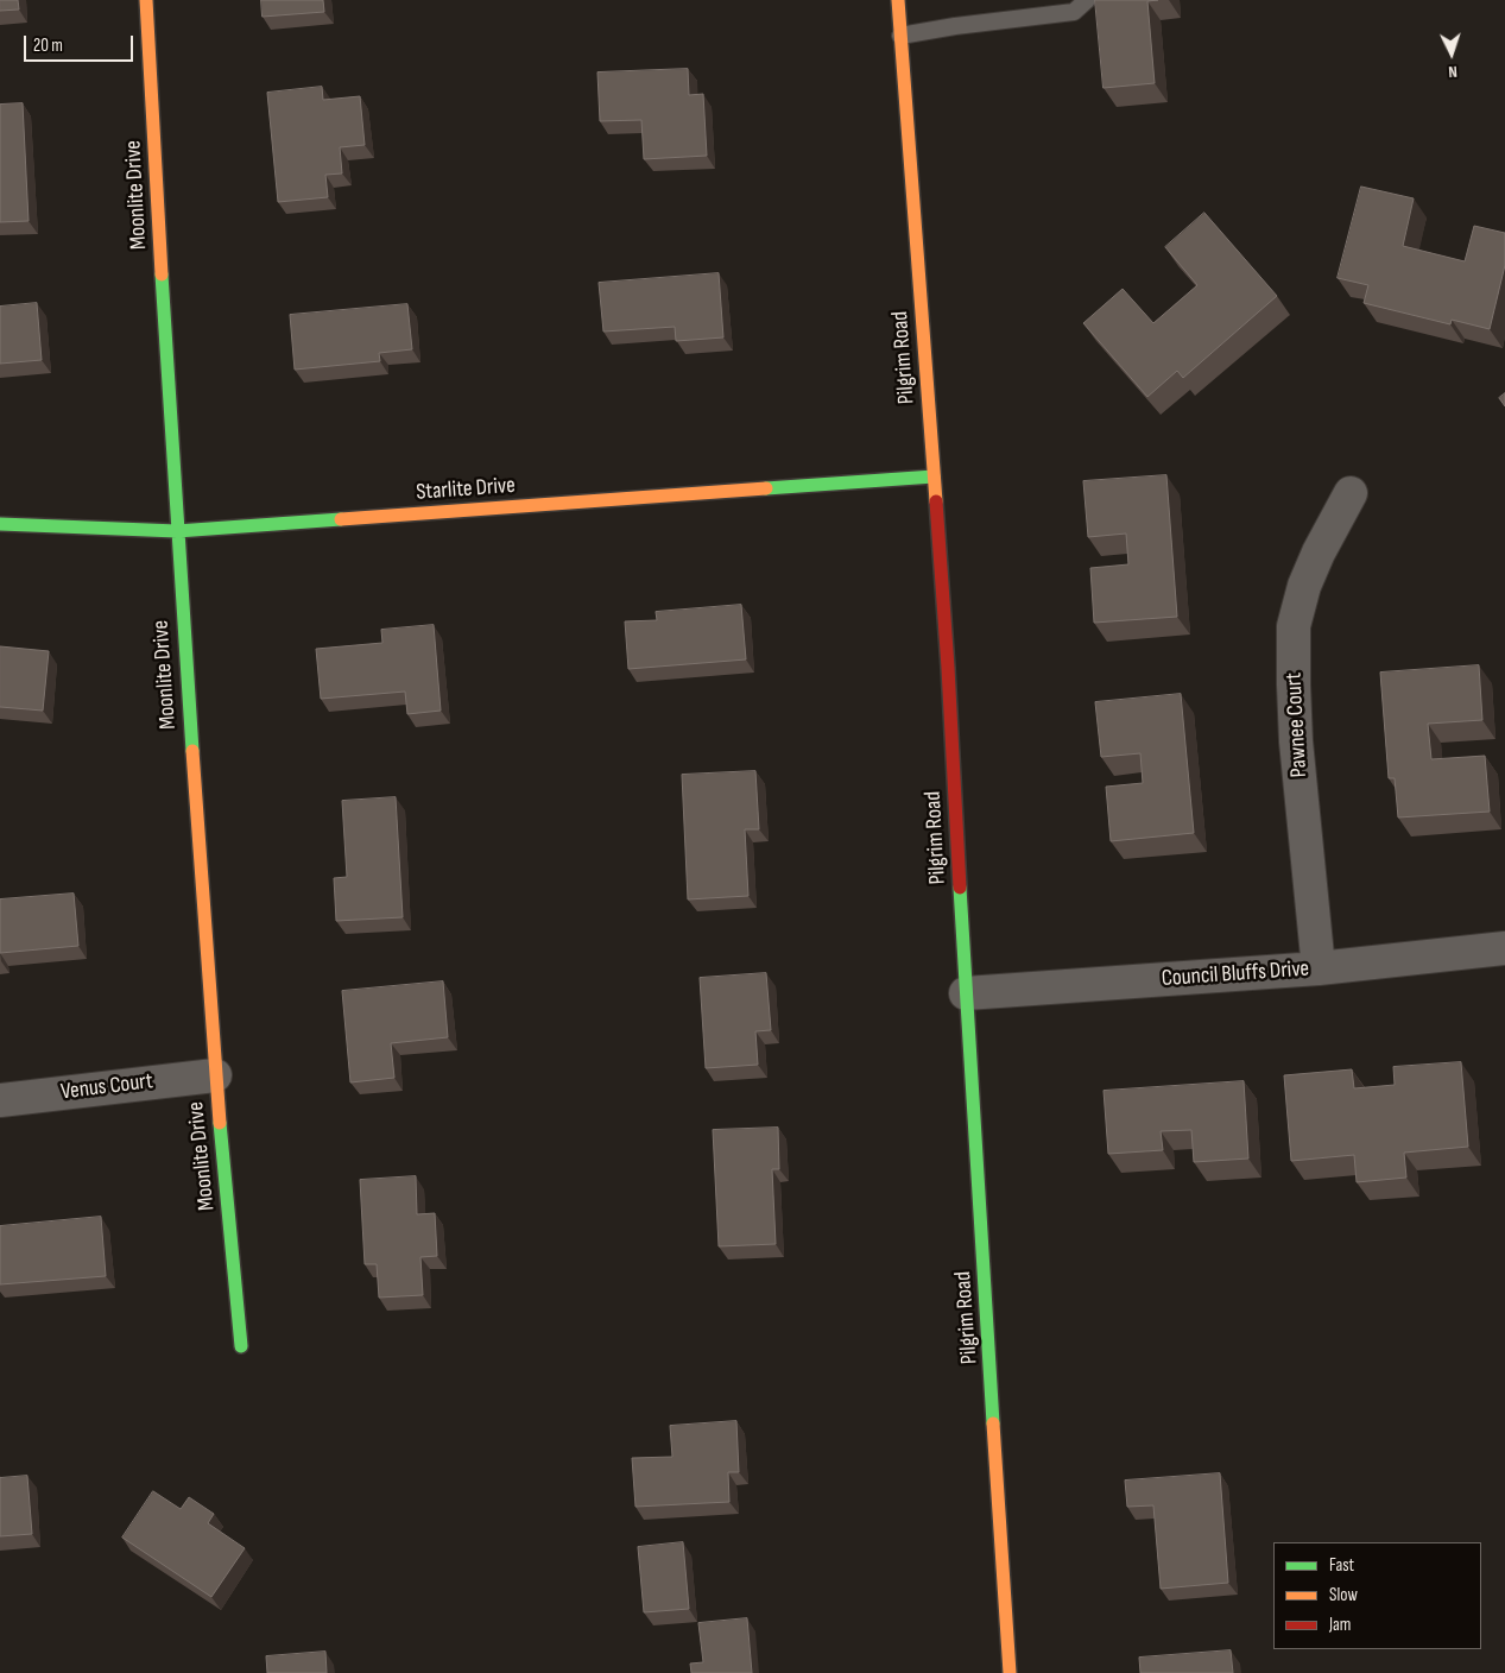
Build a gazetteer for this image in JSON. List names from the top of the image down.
{
  "streets": {
    "street": [
      "Moonlite Drive",
      "Pilgrim Road",
      "Starlite Drive",
      "Pawnee Court",
      "Council Bluffs Drive",
      "Venus Court"
    ]
  },
  "crossings": [
    ["Moonlite Drive", "Starlite Drive"],
    ["Moonlite Drive", "Venus Court"],
    ["Pilgrim Road", "Starlite Drive"],
    ["Pilgrim Road", "Council Bluffs Drive"],
    ["Pawnee Court", "Council Bluffs Drive"]
  ],
  "legend": ["Fast", "Slow", "Jam"],
  "scale_bar": "20 m",
  "north": "bottom"
}
